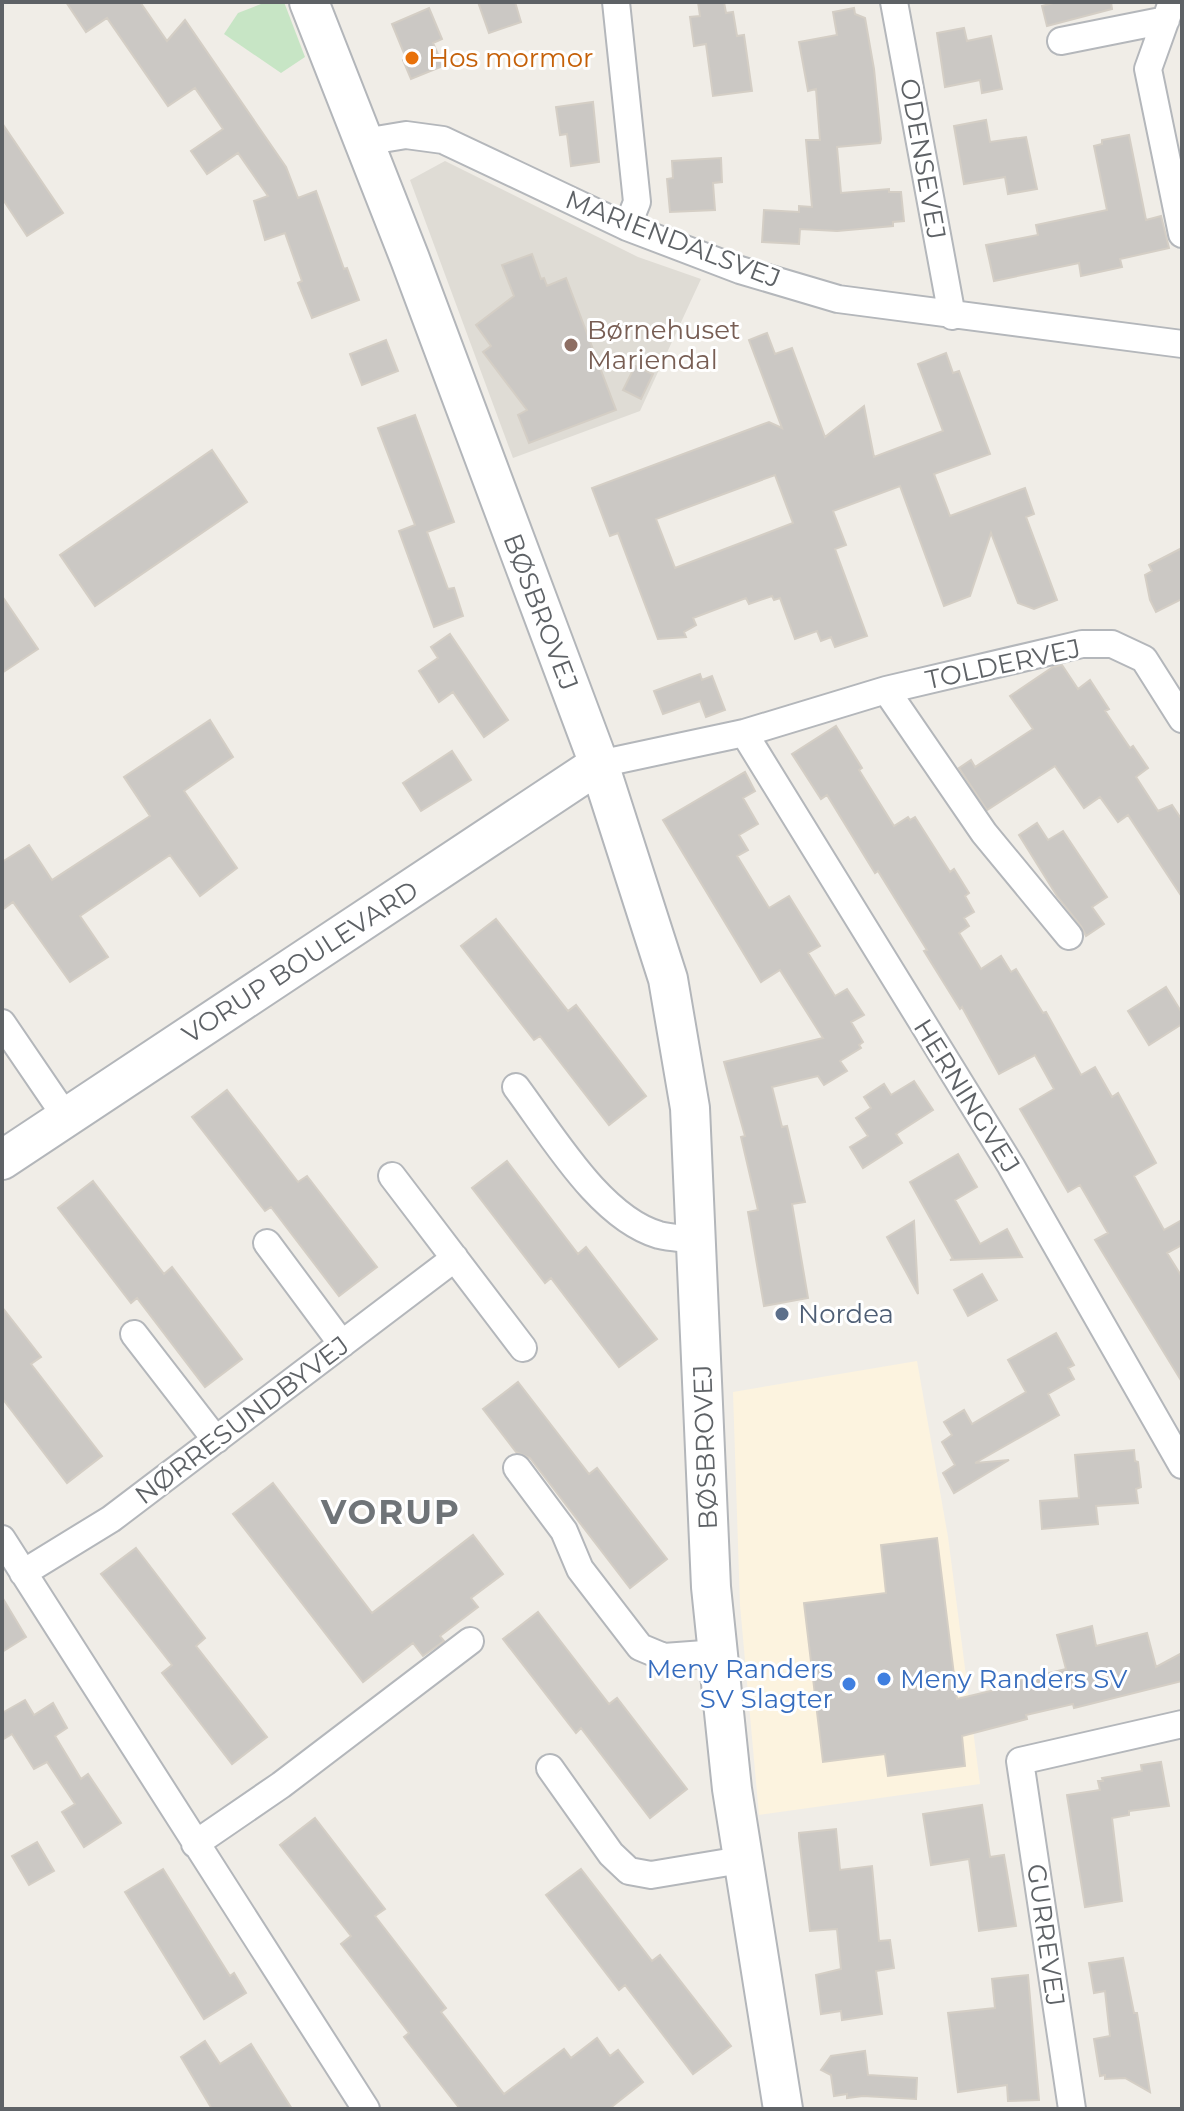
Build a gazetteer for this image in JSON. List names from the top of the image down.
{
  "streets": {
    "street": [
      "ODENSEVEJ",
      "MARIENDALSVEJ",
      "BØSBROVEJ",
      "TOLDERVEJ",
      "VORUP BOULEVARD",
      "HERNINGVEJ",
      "NØRRESUNDBYVEJ",
      "GURREVEJ"
    ]
  },
  "crossings": [
    ["ODENSEVEJ", "MARIENDALSVEJ"],
    ["MARIENDALSVEJ", "BØSBROVEJ"],
    ["BØSBROVEJ", "TOLDERVEJ"],
    ["BØSBROVEJ", "VORUP BOULEVARD"],
    ["TOLDERVEJ", "VORUP BOULEVARD"],
    ["TOLDERVEJ", "HERNINGVEJ"]
  ],
  "districts": ["VORUP"],
  "places": [
    "Hos mormor",
    "Børnehuset Mariendal",
    "Nordea",
    "Meny Randers SV",
    "Meny Randers SV Slagter"
  ]
}
